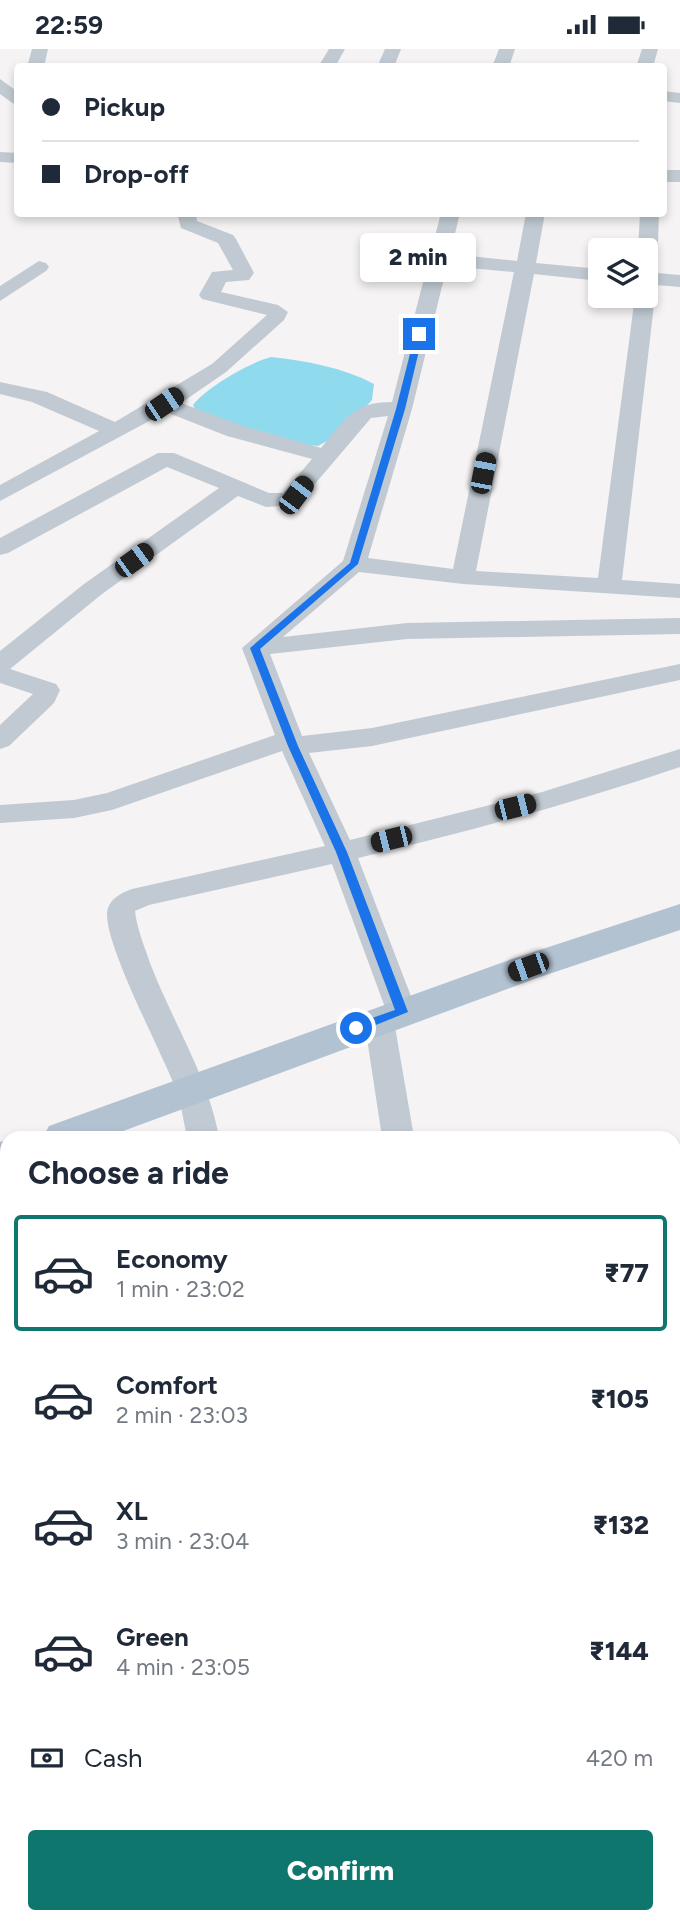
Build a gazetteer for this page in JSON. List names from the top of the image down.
{
  "page": {
    "status": "22:59",
    "banner": ["Pickup", "Drop-off"],
    "bubble": "2 min",
    "heading": "Choose a ride",
    "list": [
      {
        "name": "Economy",
        "note": "1 min · 23:02",
        "value": "₹77"
      },
      {
        "name": "Comfort",
        "note": "2 min · 23:03",
        "value": "₹105"
      },
      {
        "name": "XL",
        "note": "3 min · 23:04",
        "value": "₹132"
      },
      {
        "name": "Green",
        "note": "4 min · 23:05",
        "value": "₹144"
      }
    ],
    "pay": ["Cash", "420 m"],
    "buttons": "Confirm"
  }
}
